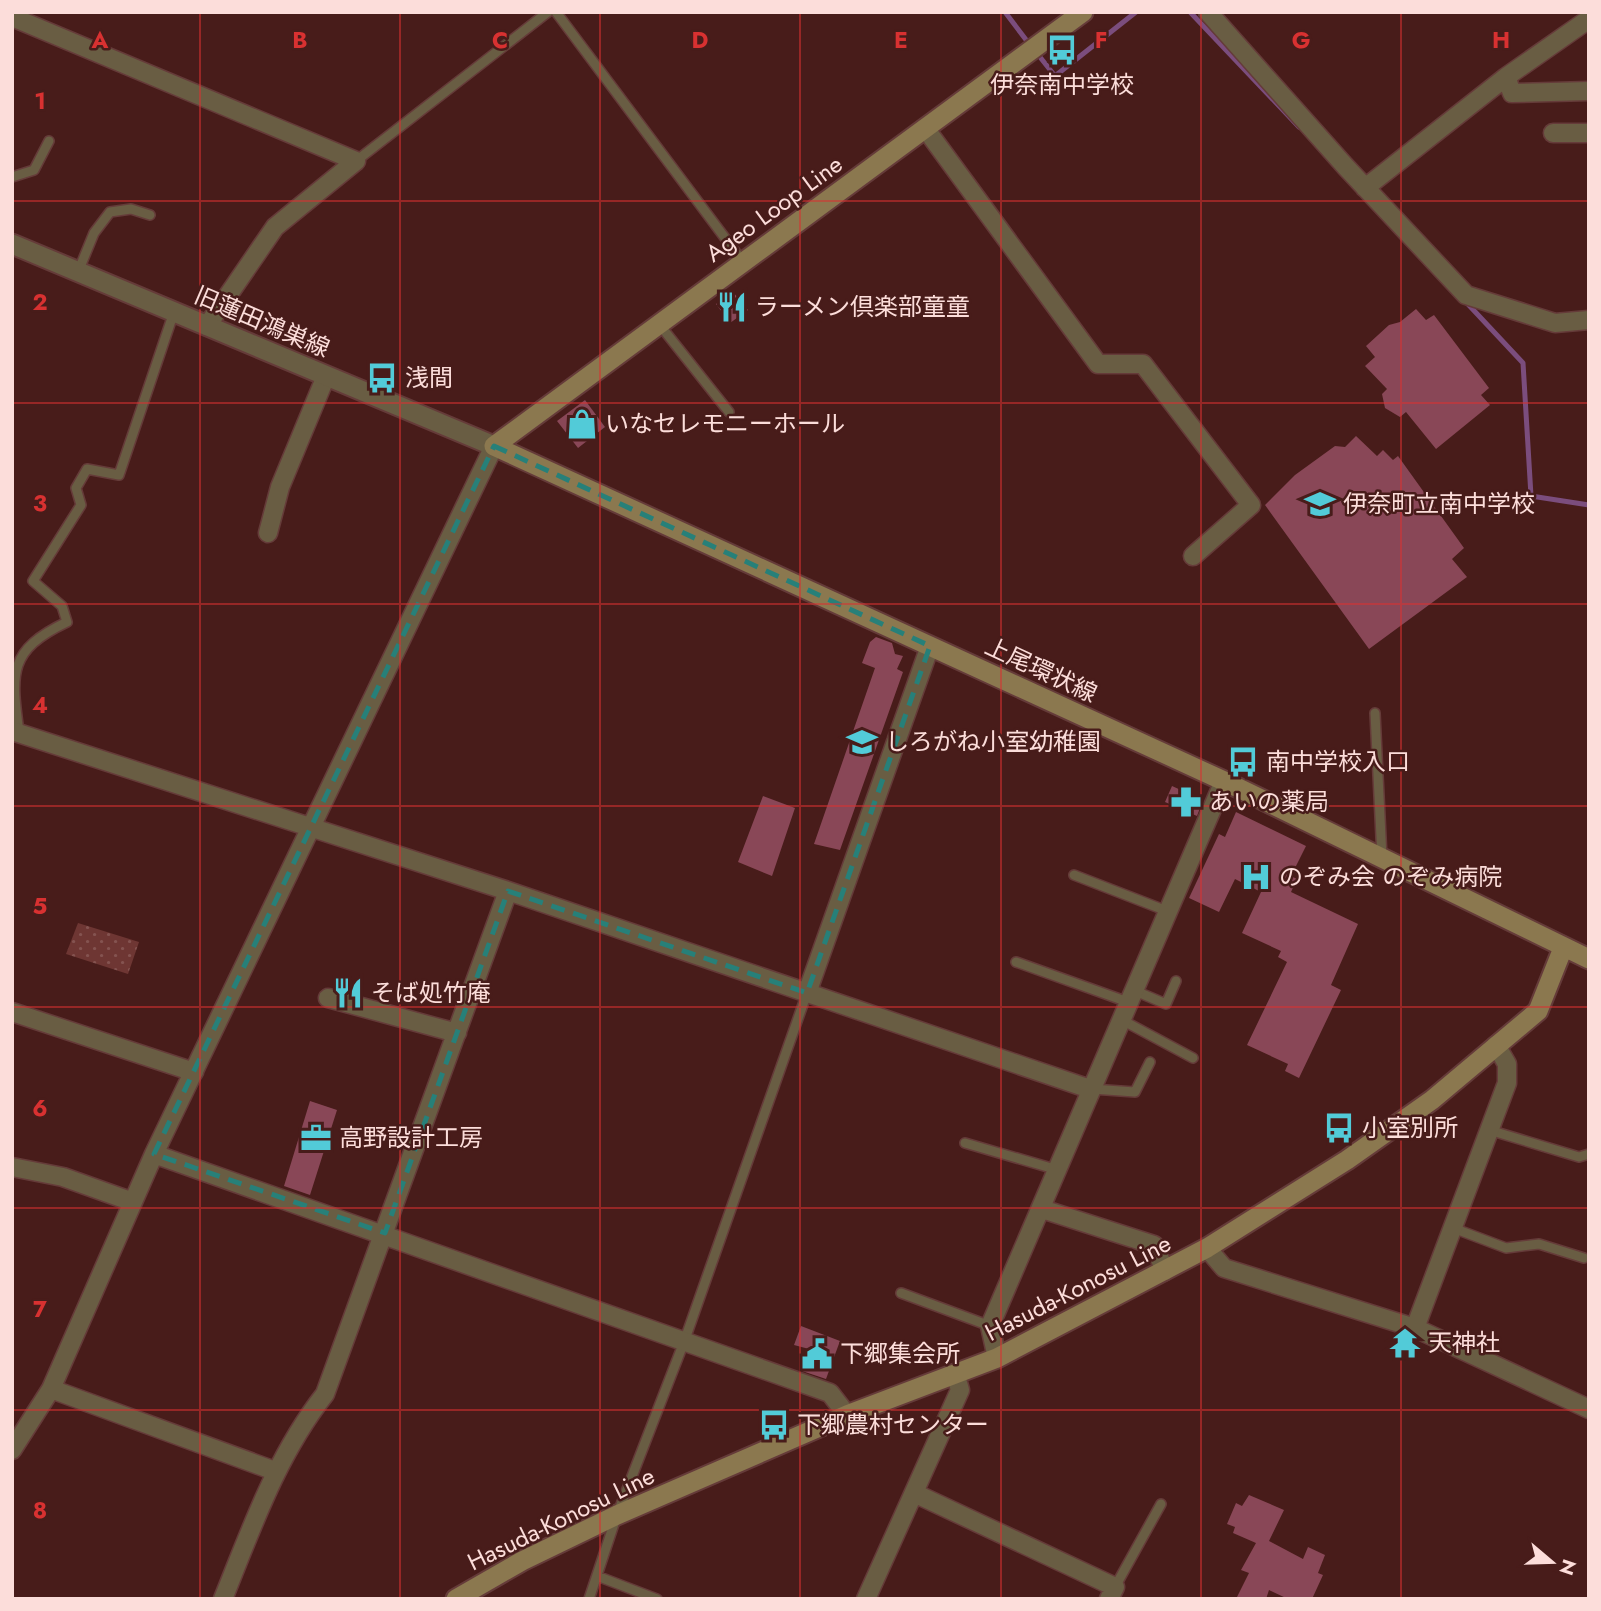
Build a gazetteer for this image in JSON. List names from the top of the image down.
{
  "streets": {
    "main road": ["Ageo Loop Line", "上尾環状線", "Hasuda-Konosu Line"],
    "street": ["旧蓮田鴻巣線"]
  },
  "crossings": [
    ["Ageo Loop Line", "旧蓮田鴻巣線"],
    ["Ageo Loop Line", "上尾環状線"],
    ["旧蓮田鴻巣線", "上尾環状線"],
    ["上尾環状線", "Hasuda-Konosu Line"]
  ],
  "places": {
    "bus stop": [
      "伊奈南中学校",
      "浅間",
      "南中学校入口",
      "小室別所",
      "下郷農村センター"
    ],
    "restaurant": ["ラーメン倶楽部童童", "そば処竹庵"],
    "shop": ["いなセレモニーホール"],
    "school or university": ["伊奈町立南中学校", "しろがね小室幼稚園"],
    "pharmacy": ["あいの薬局"],
    "hospital": ["のぞみ会 のぞみ病院"],
    "office": ["高野設計工房"],
    "temple": ["天神社"],
    "public building": ["下郷集会所"]
  },
  "north": "right",
  "grid": {
    "columns": [
      "A",
      "B",
      "C",
      "D",
      "E",
      "F",
      "G",
      "H"
    ],
    "rows": [
      "1",
      "2",
      "3",
      "4",
      "5",
      "6",
      "7",
      "8"
    ]
  }
}
